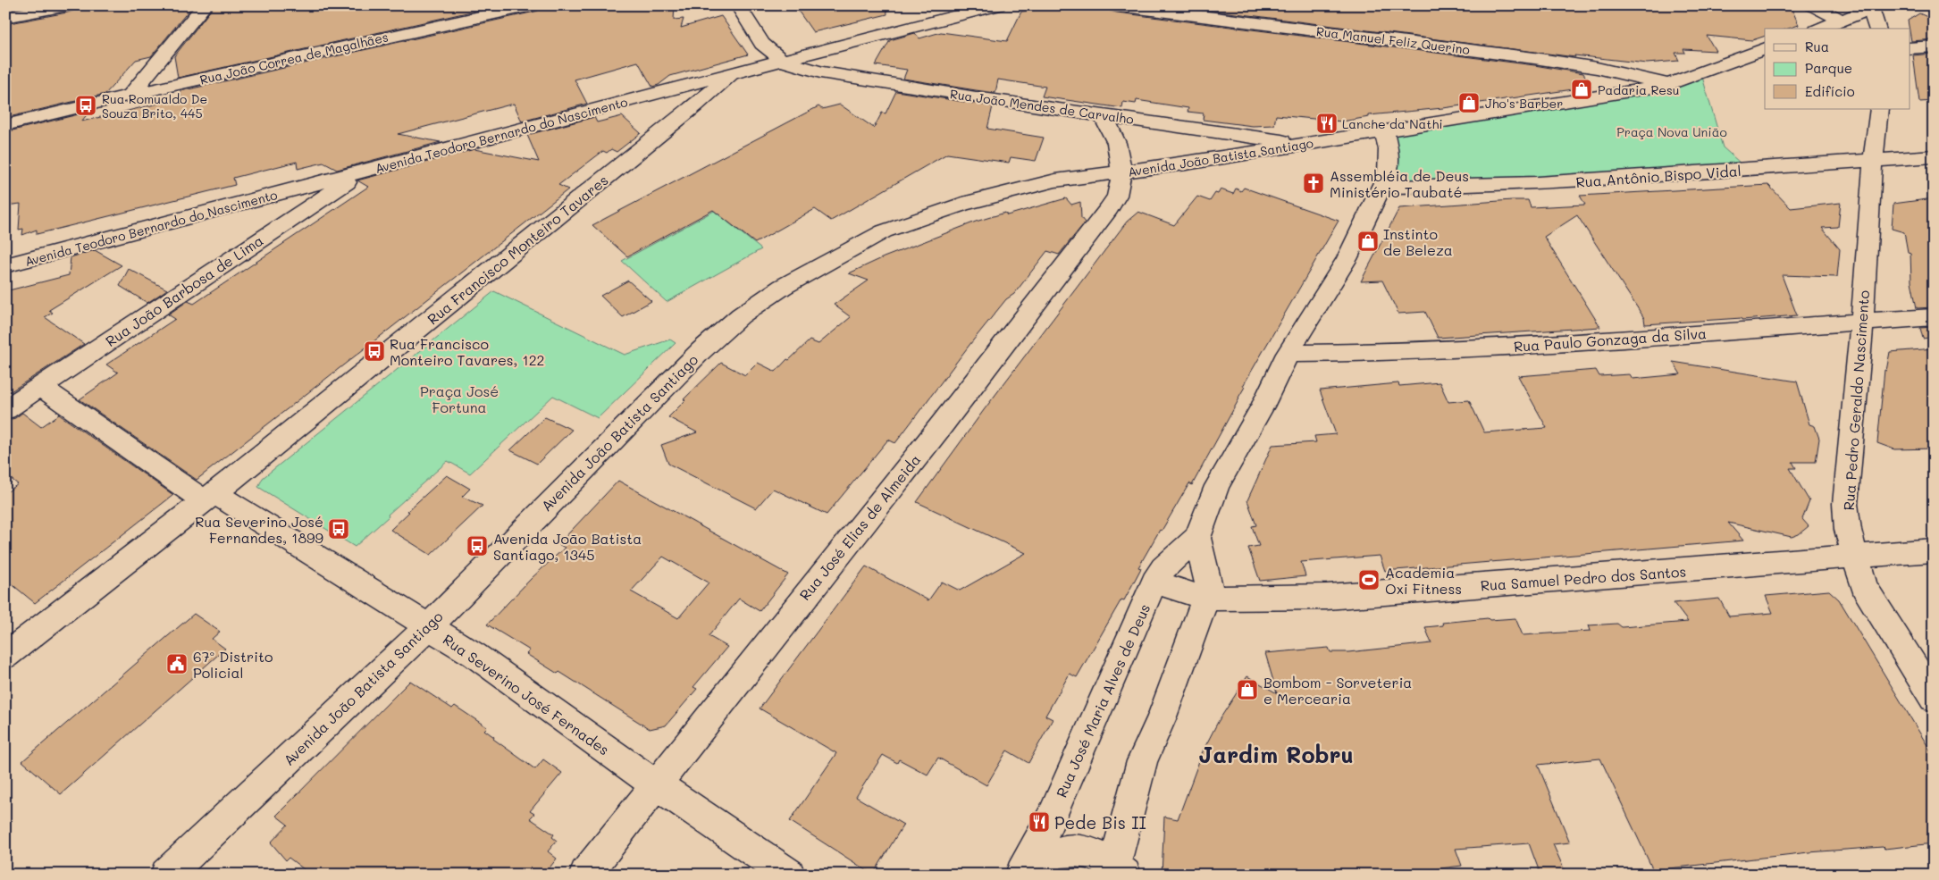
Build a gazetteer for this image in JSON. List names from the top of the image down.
{
  "streets": {
    "street": [
      "Rua Manuel Feliz Querino",
      "Rua João Correa de Magalhães",
      "Rua João Mendes de Carvalho",
      "Avenida Teodoro Bernardo do Nascimento",
      "Avenida João Batista Santiago",
      "Rua Antônio Bispo Vidal",
      "Rua Francisco Monteiro Tavares",
      "Rua João Barbosa de Lima",
      "Rua Paulo Gonzaga da Silva",
      "Rua Pedro Geraldo Nascimento",
      "Rua José Elias de Almeida",
      "Rua Samuel Pedro dos Santos",
      "Rua Severino José Fernades",
      "Rua José Maria Alves de Deus"
    ]
  },
  "crossings": [
    ["Rua Manuel Feliz Querino", "Avenida João Batista Santiago"],
    ["Rua João Mendes de Carvalho", "Avenida Teodoro Bernardo do Nascimento"],
    ["Rua João Mendes de Carvalho", "Avenida João Batista Santiago"],
    ["Avenida Teodoro Bernardo do Nascimento", "Rua Francisco Monteiro Tavares"],
    ["Avenida Teodoro Bernardo do Nascimento", "Rua João Barbosa de Lima"],
    ["Avenida João Batista Santiago", "Rua José Elias de Almeida"],
    ["Avenida João Batista Santiago", "Rua Severino José Fernades"],
    ["Avenida João Batista Santiago", "Rua José Maria Alves de Deus"],
    ["Rua Antônio Bispo Vidal", "Rua Pedro Geraldo Nascimento"],
    ["Rua Antônio Bispo Vidal", "Rua José Maria Alves de Deus"],
    ["Rua Francisco Monteiro Tavares", "Rua Severino José Fernades"],
    ["Rua João Barbosa de Lima", "Rua Severino José Fernades"],
    ["Rua Paulo Gonzaga da Silva", "Rua Pedro Geraldo Nascimento"],
    ["Rua Paulo Gonzaga da Silva", "Rua José Maria Alves de Deus"],
    ["Rua Pedro Geraldo Nascimento", "Rua Samuel Pedro dos Santos"],
    ["Rua José Elias de Almeida", "Rua Severino José Fernades"],
    ["Rua Samuel Pedro dos Santos", "Rua José Maria Alves de Deus"]
  ],
  "districts": ["Jardim Robru"],
  "parks": ["Praça Nova União", "Praça José Fortuna"],
  "places": {
    "shop": [
      "Padaria Resu",
      "Jho's Barber",
      "Instinto de Beleza",
      "Bombom - Sorveteria e Mercearia"
    ],
    "bus stop": [
      "Rua Romualdo De Souza Brito, 445",
      "Rua Francisco Monteiro Tavares, 122",
      "Rua Severino José Fernandes, 1899",
      "Avenida João Batista Santiago, 1345"
    ],
    "restaurant": ["Lanche da Nathi", "Pede Bis II"],
    "church": ["Assembléia de Deus Ministério Taubaté"],
    "sports": ["Academia Oxi Fitness"],
    "public building": ["67º Distrito Policial"]
  },
  "legend": ["Rua", "Parque", "Edifício"]
}
